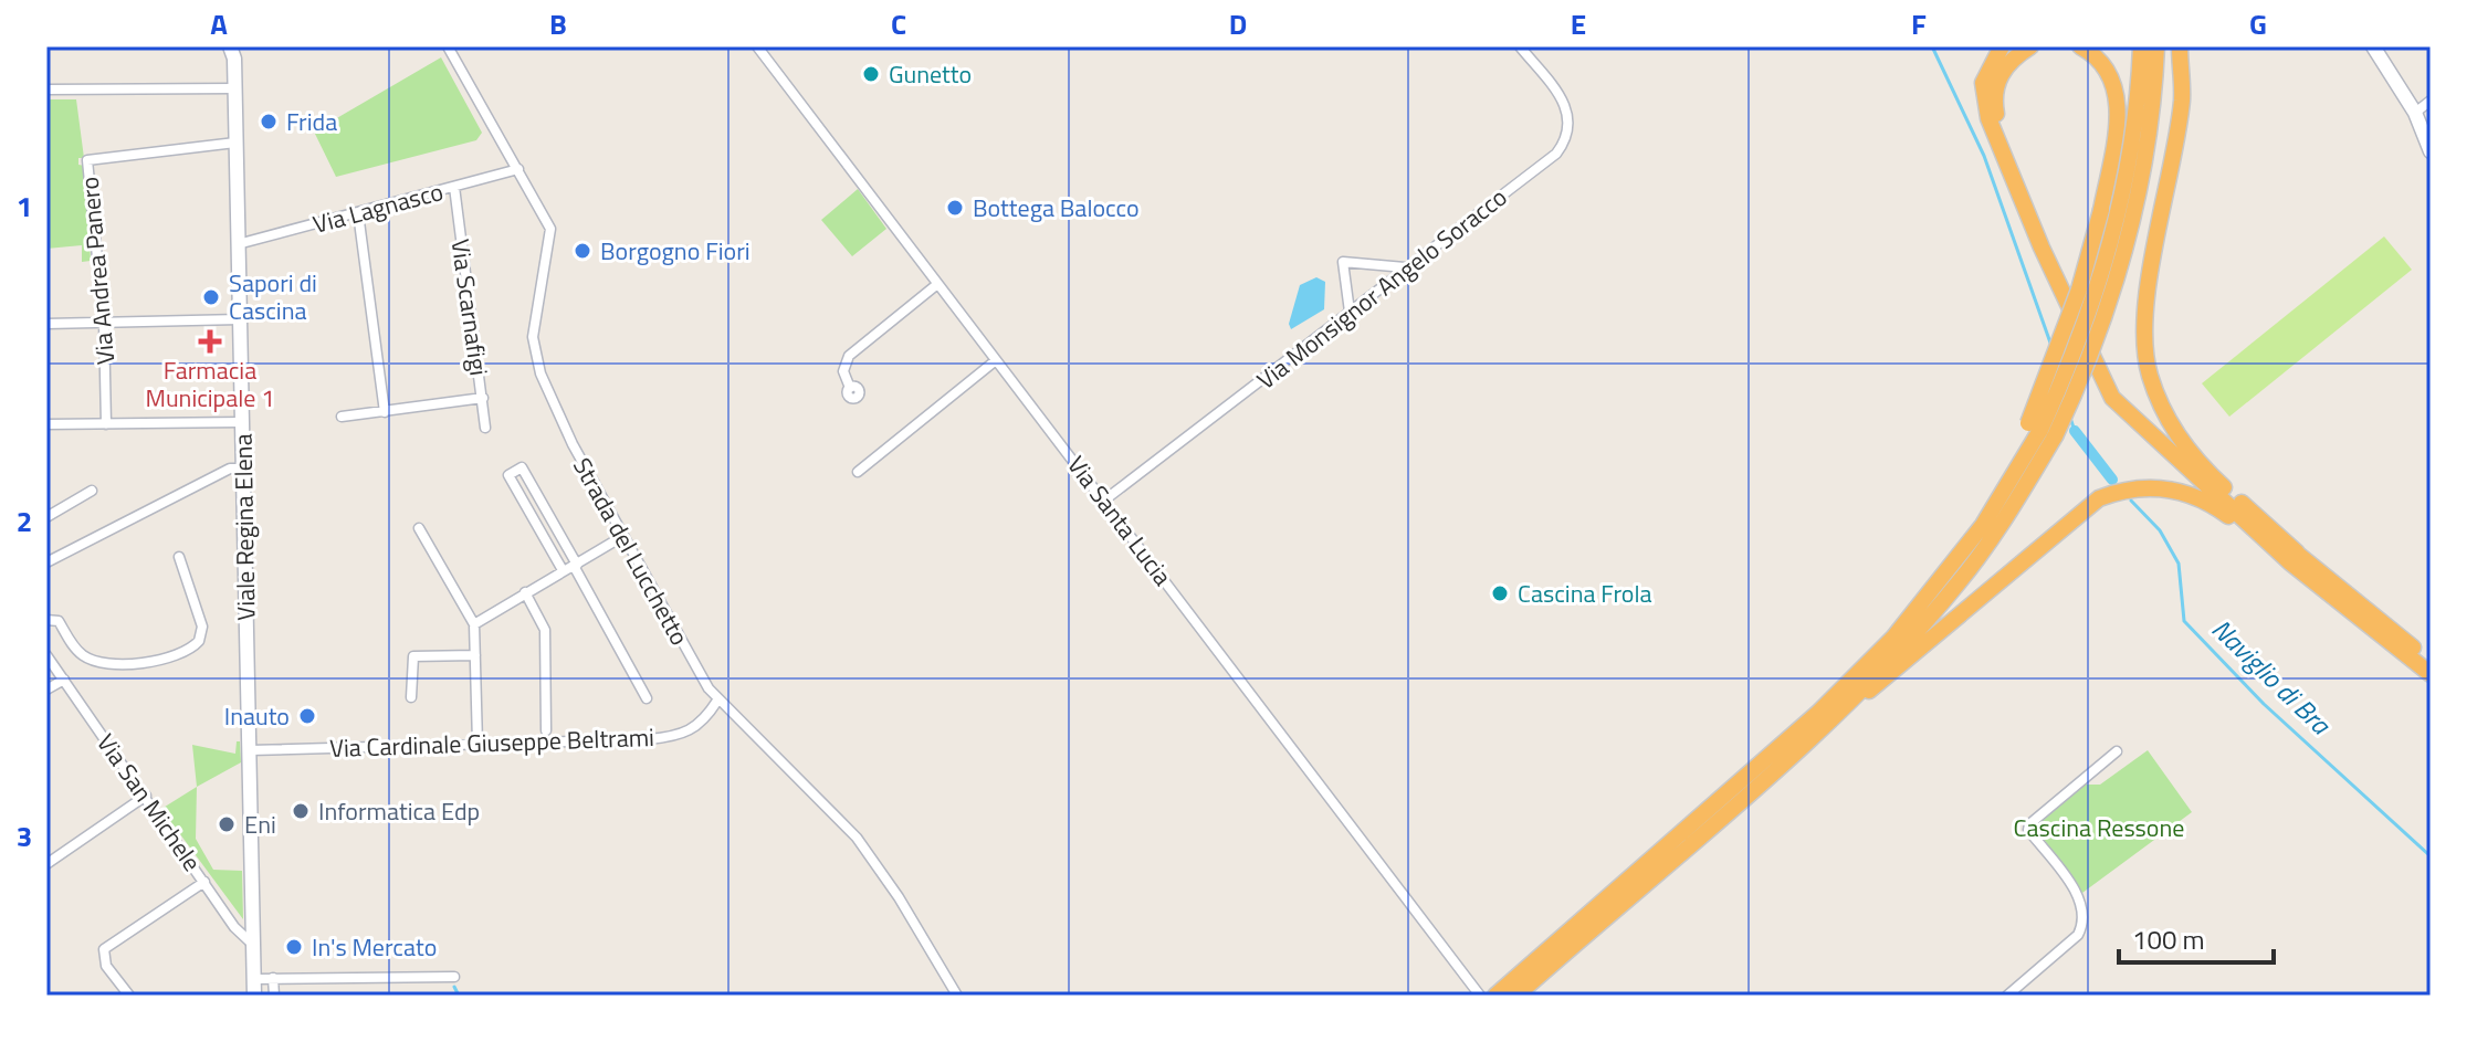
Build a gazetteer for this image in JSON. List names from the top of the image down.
{
  "streets": {
    "main road": ["Viale Regina Elena"],
    "street": [
      "Via Lagnasco",
      "Via Andrea Panero",
      "Via Monsignor Angelo Soracco",
      "Via Scarnafigi",
      "Via Santa Lucia",
      "Strada del Lucchetto",
      "Via Cardinale Giuseppe Beltrami",
      "Via San Michele"
    ]
  },
  "crossings": [
    ["Via Lagnasco", "Via Scarnafigi"],
    ["Via Lagnasco", "Viale Regina Elena"],
    ["Via Lagnasco", "Strada del Lucchetto"],
    ["Via Andrea Panero", "Viale Regina Elena"],
    ["Via Monsignor Angelo Soracco", "Via Santa Lucia"],
    ["Viale Regina Elena", "Via Cardinale Giuseppe Beltrami"],
    ["Viale Regina Elena", "Via San Michele"],
    ["Strada del Lucchetto", "Via Cardinale Giuseppe Beltrami"]
  ],
  "water": ["Naviglio di Bra"],
  "parks": ["Cascina Ressone"],
  "places": {
    "other": [
      "Gunetto",
      "Frida",
      "Bottega Balocco",
      "Borgogno Fiori",
      "Sapori di Cascina",
      "Cascina Frola",
      "Inauto",
      "Informatica Edp",
      "Eni",
      "In's Mercato"
    ],
    "health": ["Farmacia Municipale 1"]
  },
  "scale_bar": "100 m",
  "grid": {
    "columns": [
      "A",
      "B",
      "C",
      "D",
      "E",
      "F",
      "G"
    ],
    "rows": ["1", "2", "3"]
  }
}
